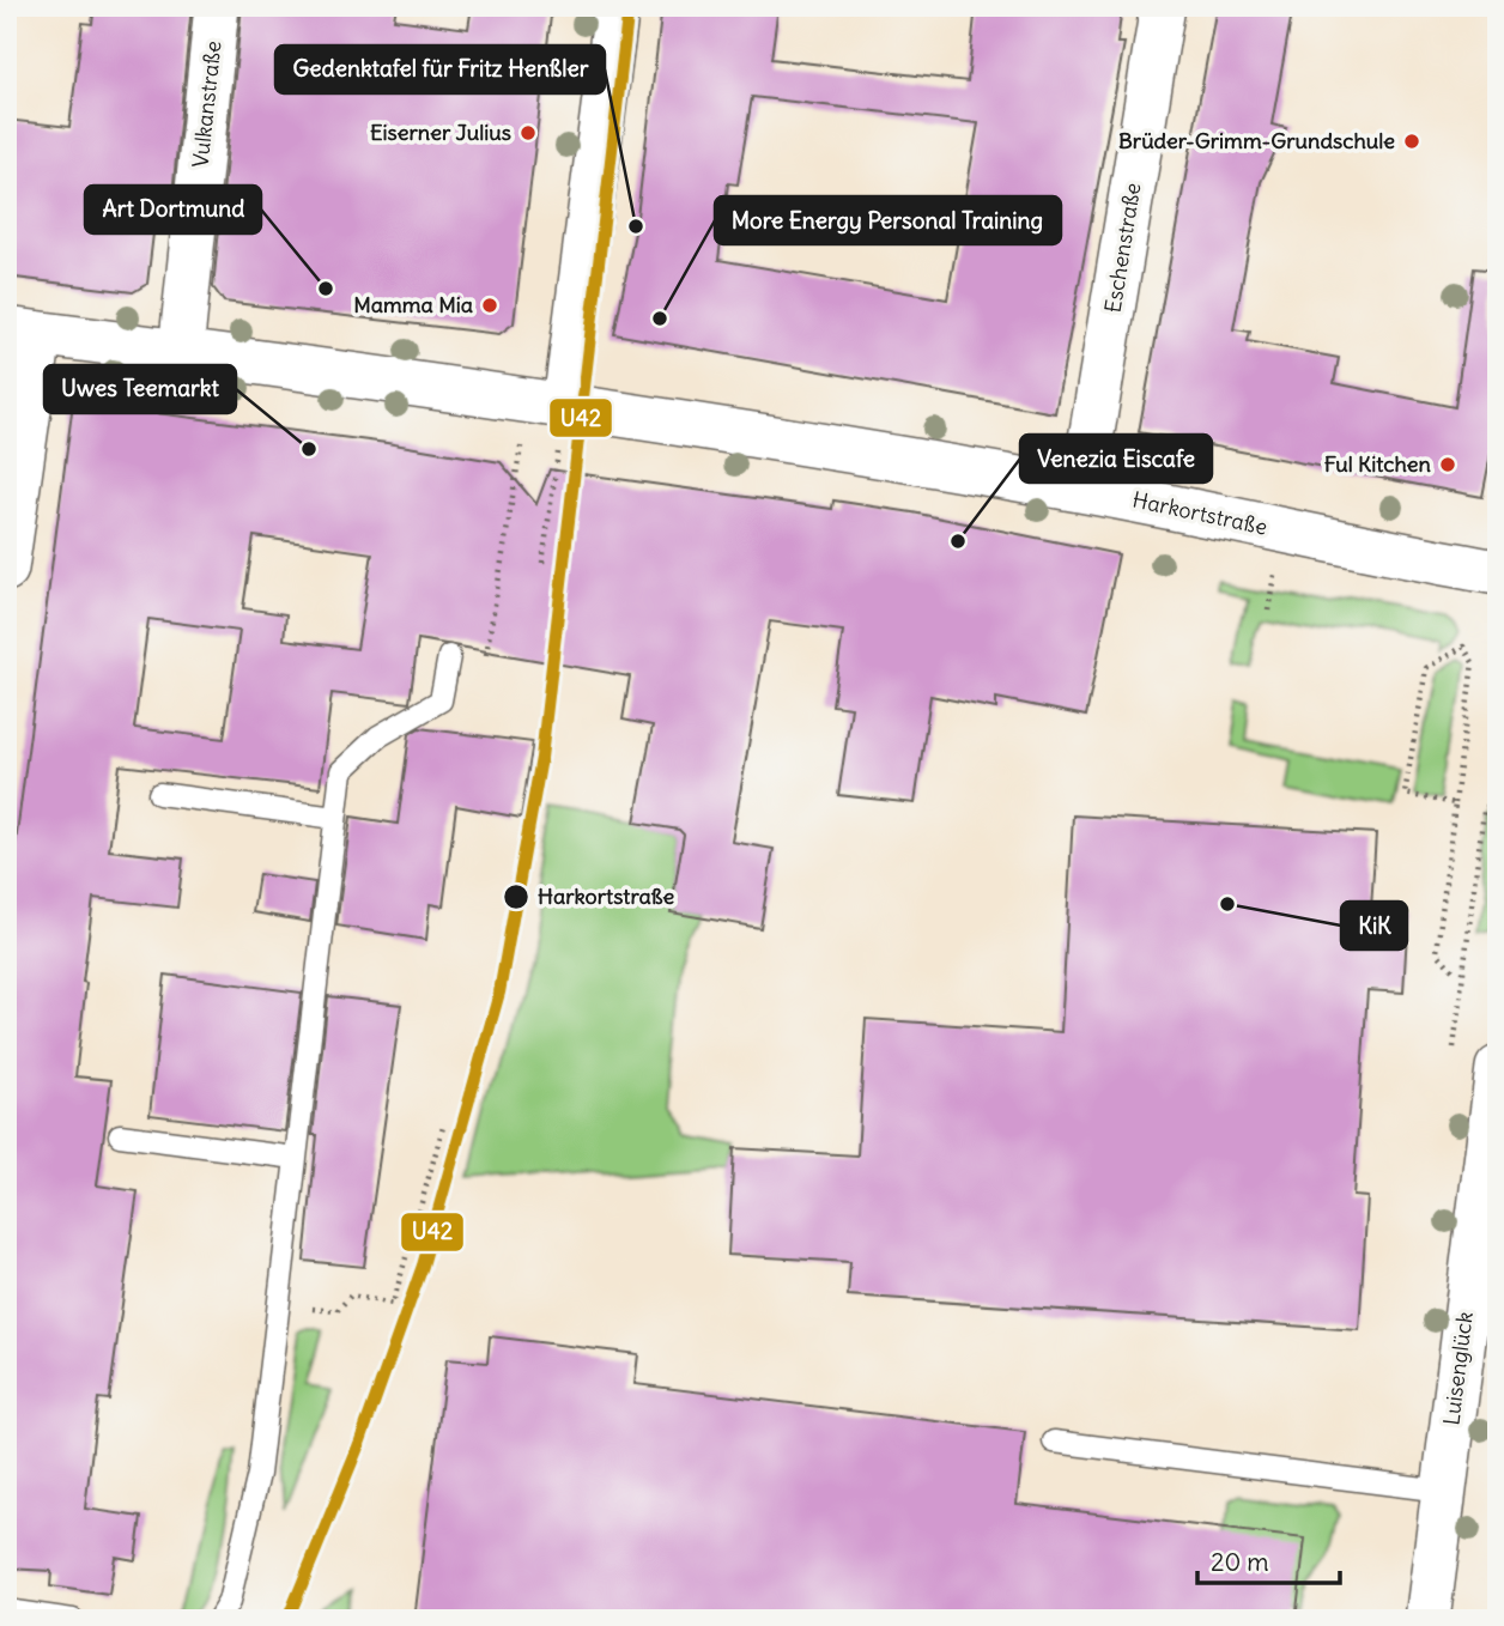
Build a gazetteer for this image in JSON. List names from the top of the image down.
{
  "streets": {
    "street": [
      "Vulkanstraße",
      "Eschenstraße",
      "Harkortstraße",
      "Luisenglück"
    ]
  },
  "crossings": [
    ["Vulkanstraße", "Harkortstraße"],
    ["Eschenstraße", "Harkortstraße"]
  ],
  "places": [
    "Eiserner Julius",
    "Brüder-Grimm-Grundschule",
    "Gedenktafel für Fritz Henßler",
    "Art Dortmund",
    "Mamma Mia",
    "More Energy Personal Training",
    "Uwes Teemarkt",
    "Ful Kitchen",
    "Venezia Eiscafe",
    "Harkortstraße",
    "KiK"
  ],
  "lines": ["transit line U42"],
  "scale_bar": "20 m"
}
